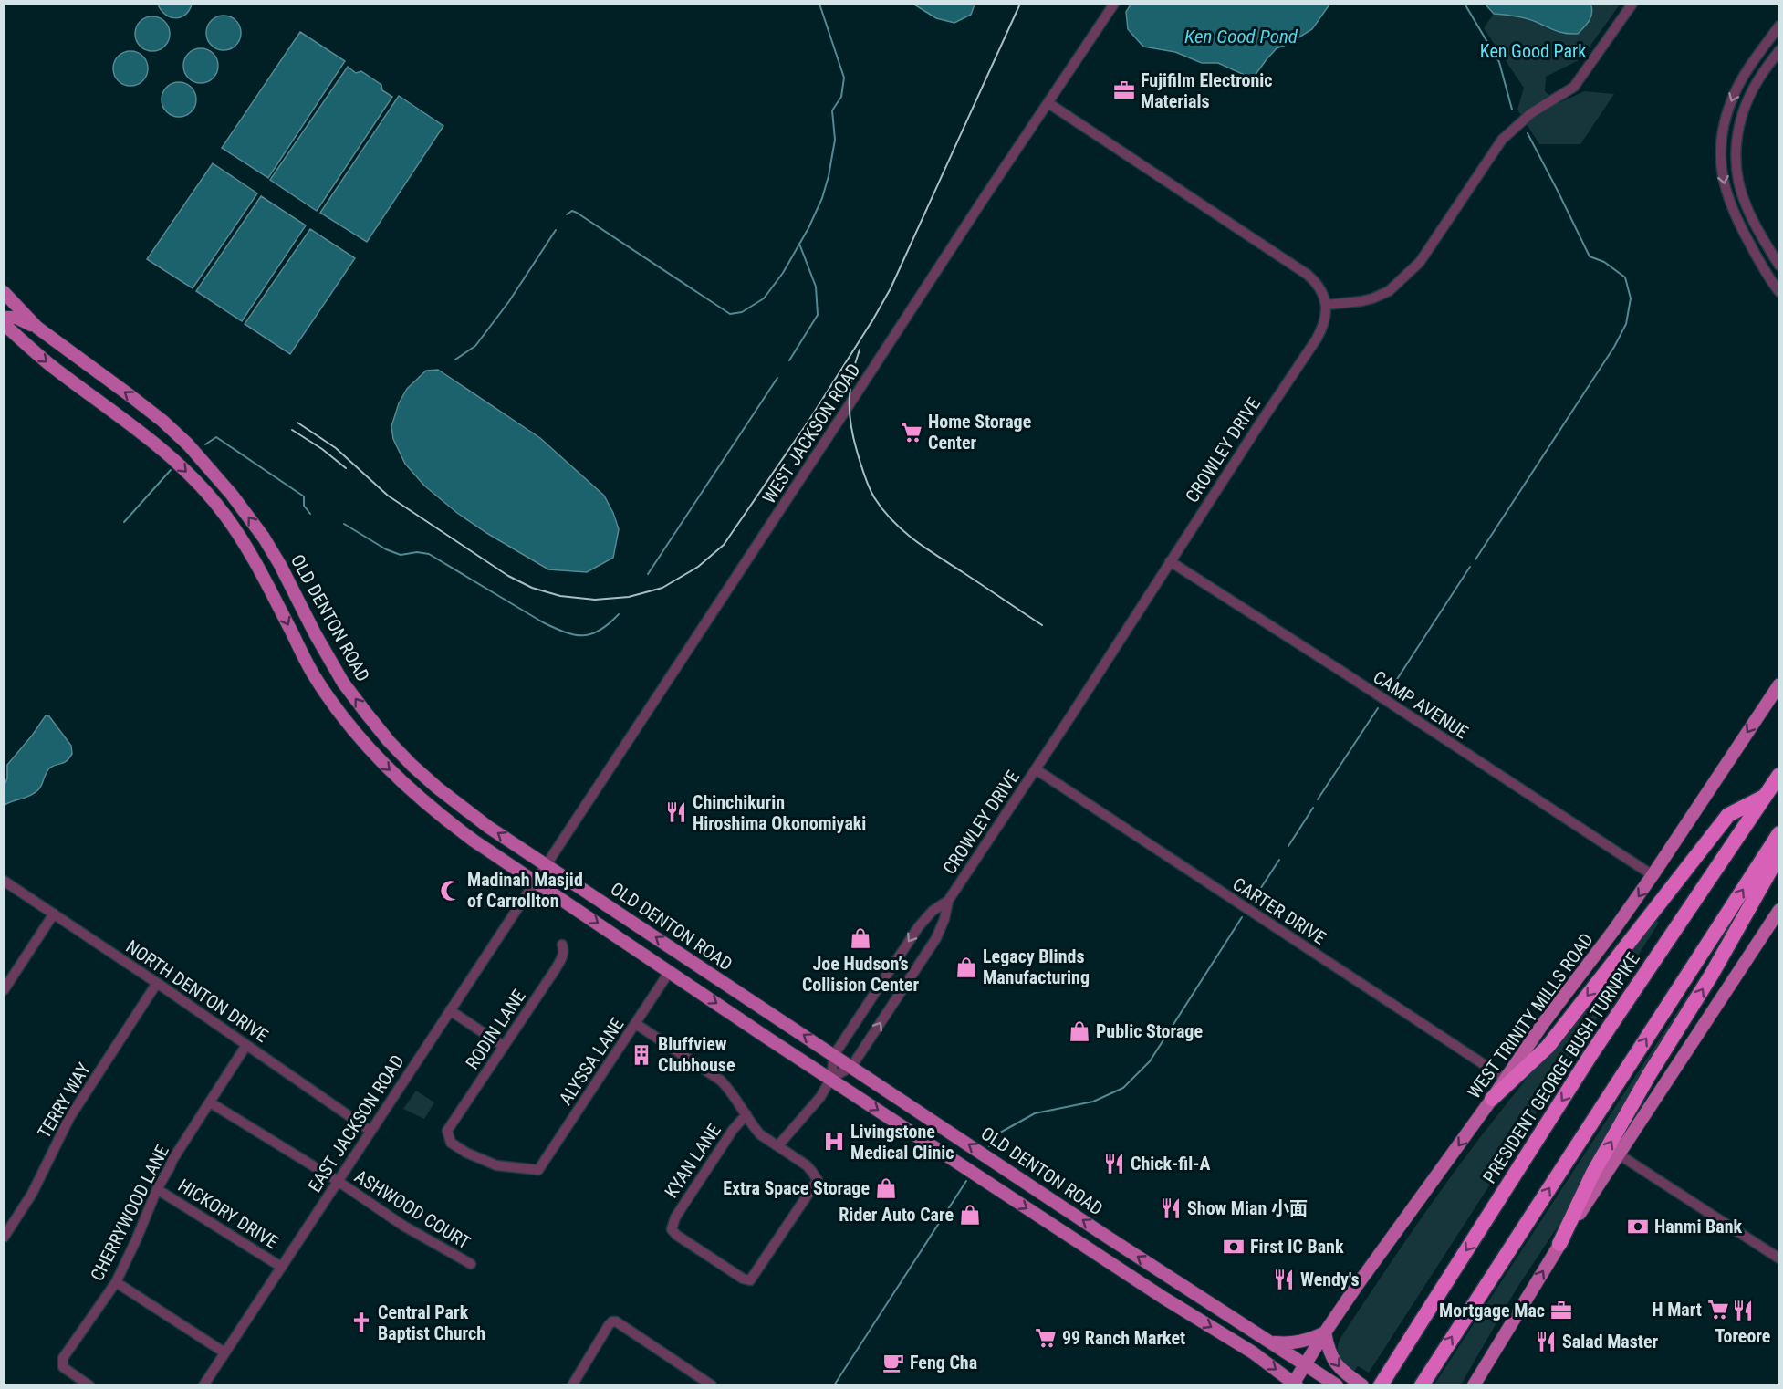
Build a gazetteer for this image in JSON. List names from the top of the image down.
{
  "streets": {
    "highway": ["PRESIDENT GEORGE BUSH TURNPIKE"],
    "main road": ["OLD DENTON ROAD", "WEST TRINITY MILLS ROAD"],
    "street": [
      "WEST JACKSON ROAD",
      "CROWLEY DRIVE",
      "CAMP AVENUE",
      "CARTER DRIVE",
      "NORTH DENTON DRIVE",
      "RODIN LANE",
      "ALYSSA LANE",
      "TERRY WAY",
      "EAST JACKSON ROAD",
      "KYAN LANE",
      "ASHWOOD COURT",
      "CHERRYWOOD LANE",
      "HICKORY DRIVE"
    ]
  },
  "crossings": [
    ["WEST JACKSON ROAD", "OLD DENTON ROAD"],
    ["WEST JACKSON ROAD", "EAST JACKSON ROAD"],
    ["CROWLEY DRIVE", "OLD DENTON ROAD"],
    ["CROWLEY DRIVE", "CAMP AVENUE"],
    ["CROWLEY DRIVE", "CARTER DRIVE"],
    ["OLD DENTON ROAD", "WEST TRINITY MILLS ROAD"],
    ["CAMP AVENUE", "WEST TRINITY MILLS ROAD"],
    ["CARTER DRIVE", "WEST TRINITY MILLS ROAD"],
    ["NORTH DENTON DRIVE", "TERRY WAY"],
    ["NORTH DENTON DRIVE", "EAST JACKSON ROAD"],
    ["NORTH DENTON DRIVE", "CHERRYWOOD LANE"],
    ["RODIN LANE", "ALYSSA LANE"],
    ["EAST JACKSON ROAD", "ASHWOOD COURT"],
    ["EAST JACKSON ROAD", "HICKORY DRIVE"],
    ["ASHWOOD COURT", "CHERRYWOOD LANE"],
    ["CHERRYWOOD LANE", "HICKORY DRIVE"]
  ],
  "one_way": ["WEST TRINITY MILLS ROAD"],
  "water": ["Ken Good Pond"],
  "parks": ["Ken Good Park"],
  "places": {
    "office": ["Fujifilm Electronic Materials", "Mortgage Mac"],
    "supermarket": ["Home Storage Center", "H Mart", "99 Ranch Market"],
    "restaurant": [
      "Chinchikurin Hiroshima Okonomiyaki",
      "Chick-fil-A",
      "Show Mian 小面",
      "Wendy's",
      "Toreore",
      "Salad Master"
    ],
    "mosque": ["Madinah Masjid of Carrollton"],
    "shop": [
      "Joe Hudson’s Collision Center",
      "Legacy Blinds Manufacturing",
      "Public Storage",
      "Extra Space Storage",
      "Rider Auto Care"
    ],
    "building": ["Bluffview Clubhouse"],
    "hospital": ["Livingstone Medical Clinic"],
    "bank": ["Hanmi Bank", "First IC Bank"],
    "church": ["Central Park Baptist Church"],
    "cafe": ["Feng Cha"]
  }
}
